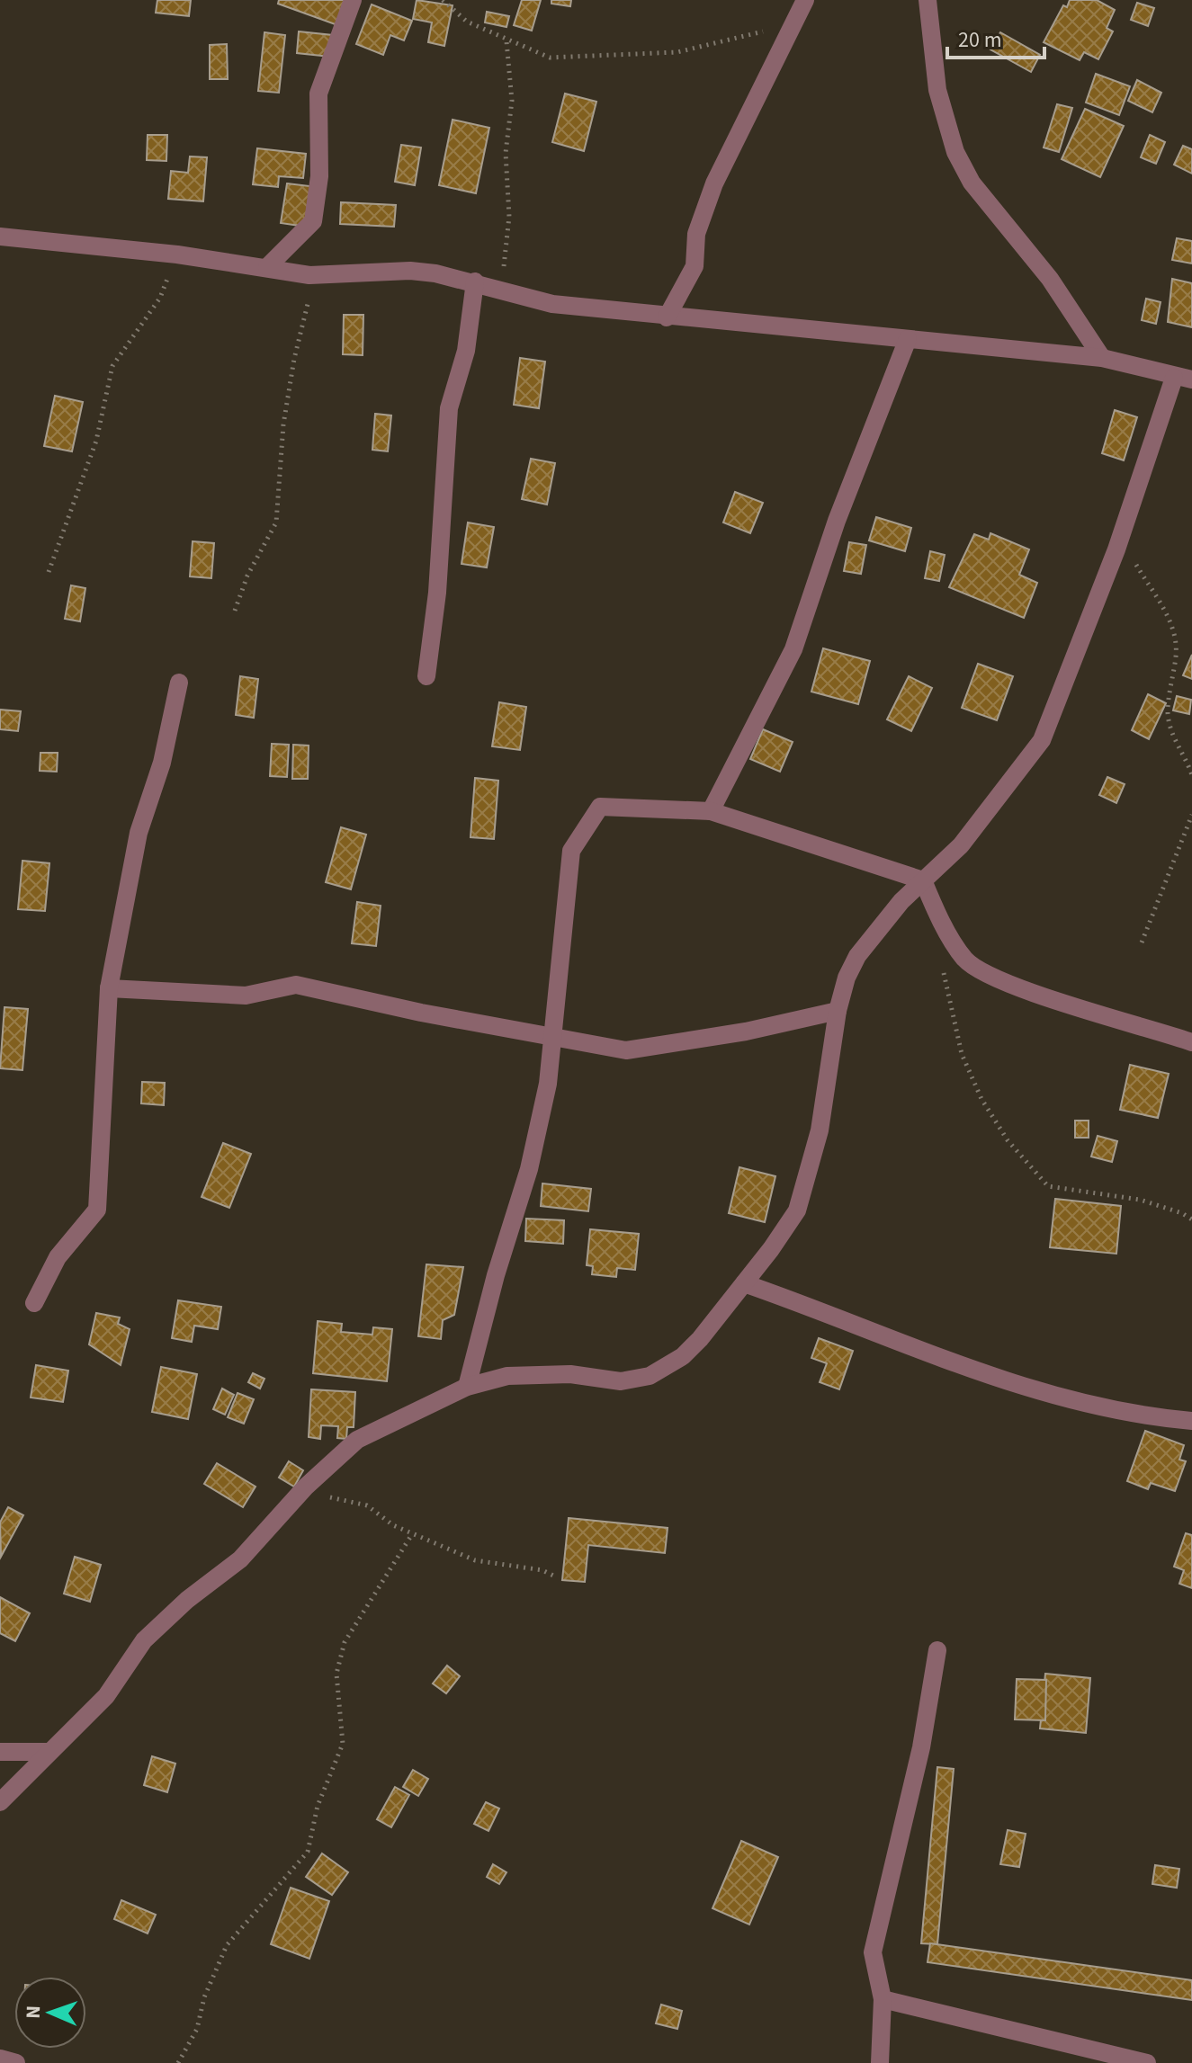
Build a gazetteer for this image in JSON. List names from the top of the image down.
{
  "scale_bar": "20 m",
  "north": "left"
}
